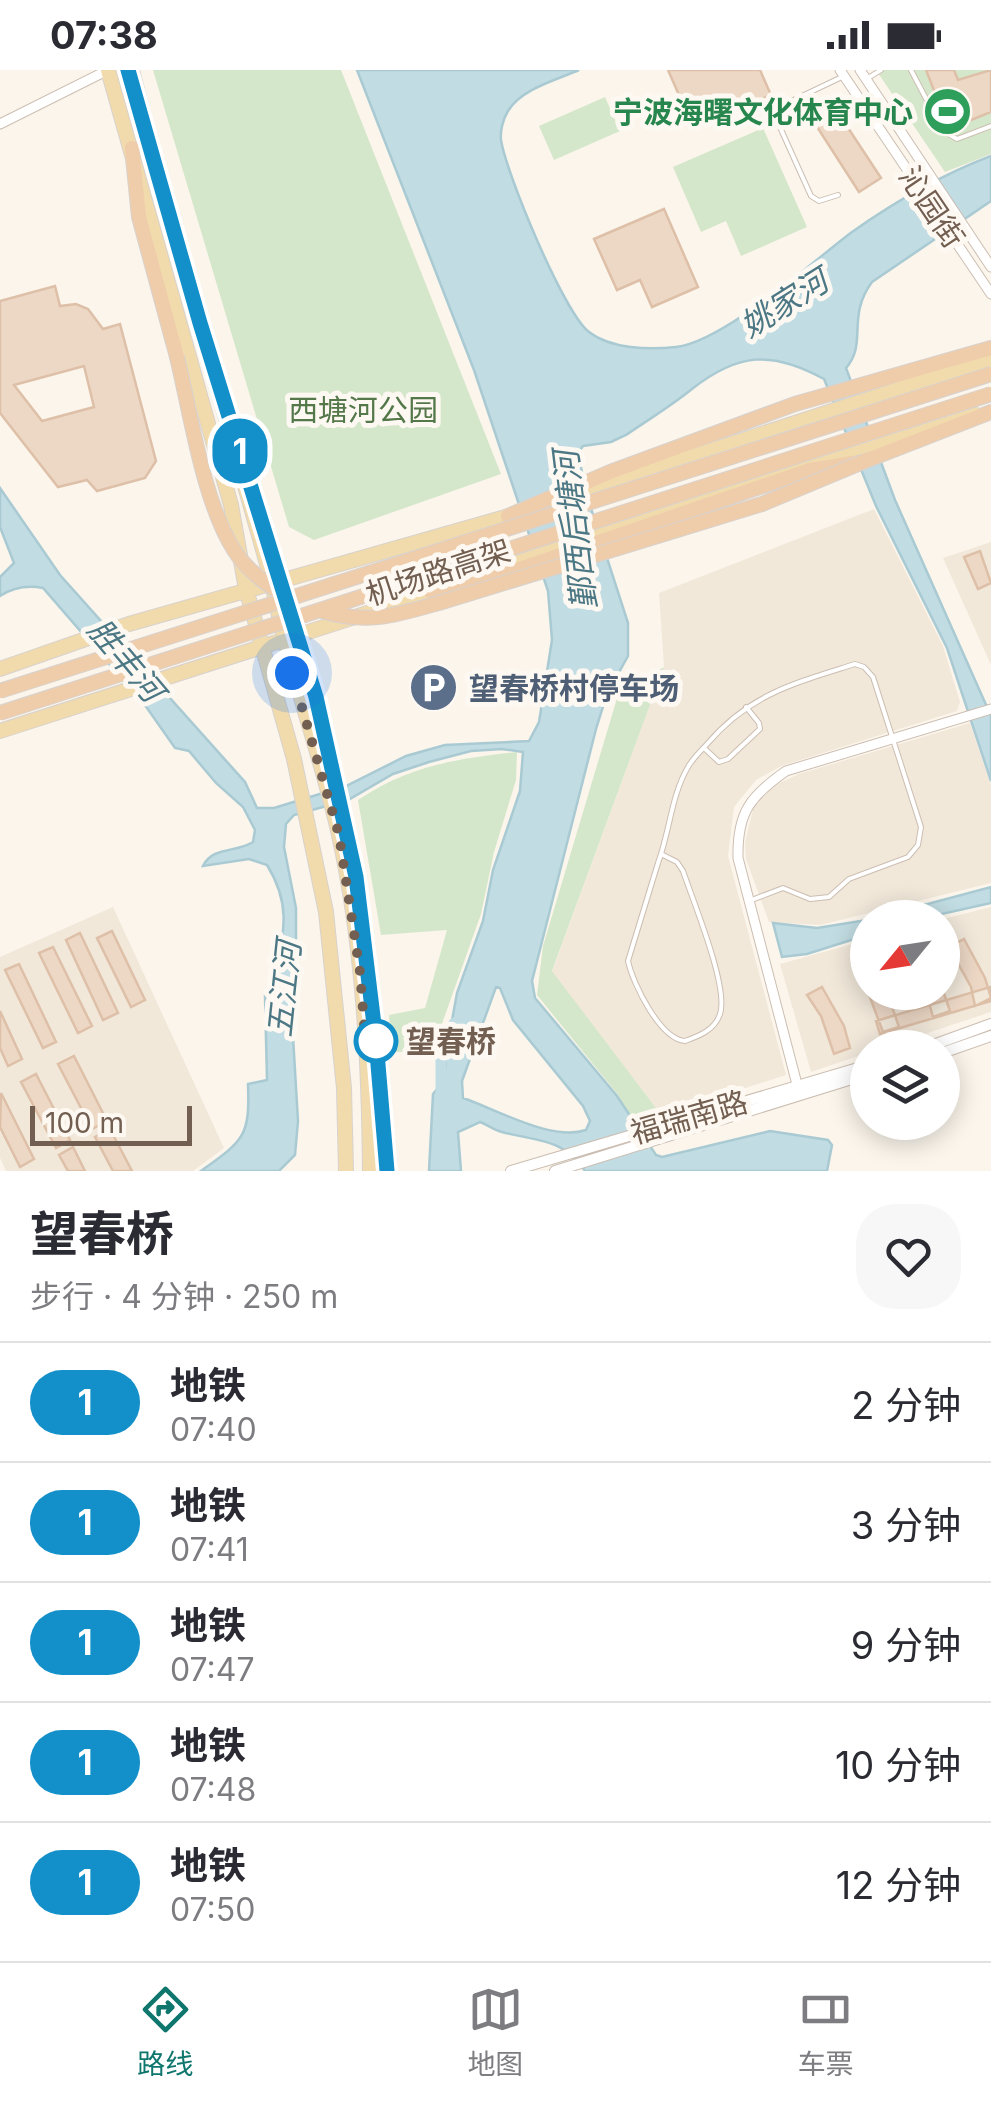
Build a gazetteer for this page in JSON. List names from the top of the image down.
{
  "streets": {
    "highway": ["机场路高架"],
    "street": ["沁园街", "福瑞南路"]
  },
  "water": [
    "姚家河",
    "鄞西后塘河",
    "胜丰河",
    "五江河"
  ],
  "parks": ["西塘河公园"],
  "places": {
    "sports": ["宁波海曙文化体育中心"],
    "parking": ["望春桥村停车场"],
    "other": ["望春桥"]
  },
  "lines": ["metro line 1"],
  "scale_bar": "100 m",
  "north": "bottom left",
  "page": {
    "status": "07:38",
    "on_map": "1",
    "scale": "100 m",
    "heading": ["望春桥", "步行 · 4 分钟 · 250 m"],
    "list": [
      {
        "mark": "1",
        "name": "地铁",
        "note": "07:40",
        "value": "2 分钟"
      },
      {
        "mark": "1",
        "name": "地铁",
        "note": "07:41",
        "value": "3 分钟"
      },
      {
        "mark": "1",
        "name": "地铁",
        "note": "07:47",
        "value": "9 分钟"
      },
      {
        "mark": "1",
        "name": "地铁",
        "note": "07:48",
        "value": "10 分钟"
      },
      {
        "mark": "1",
        "name": "地铁",
        "note": "07:50",
        "value": "12 分钟"
      }
    ],
    "tabs": ["路线", "地图", "车票"]
  }
}
